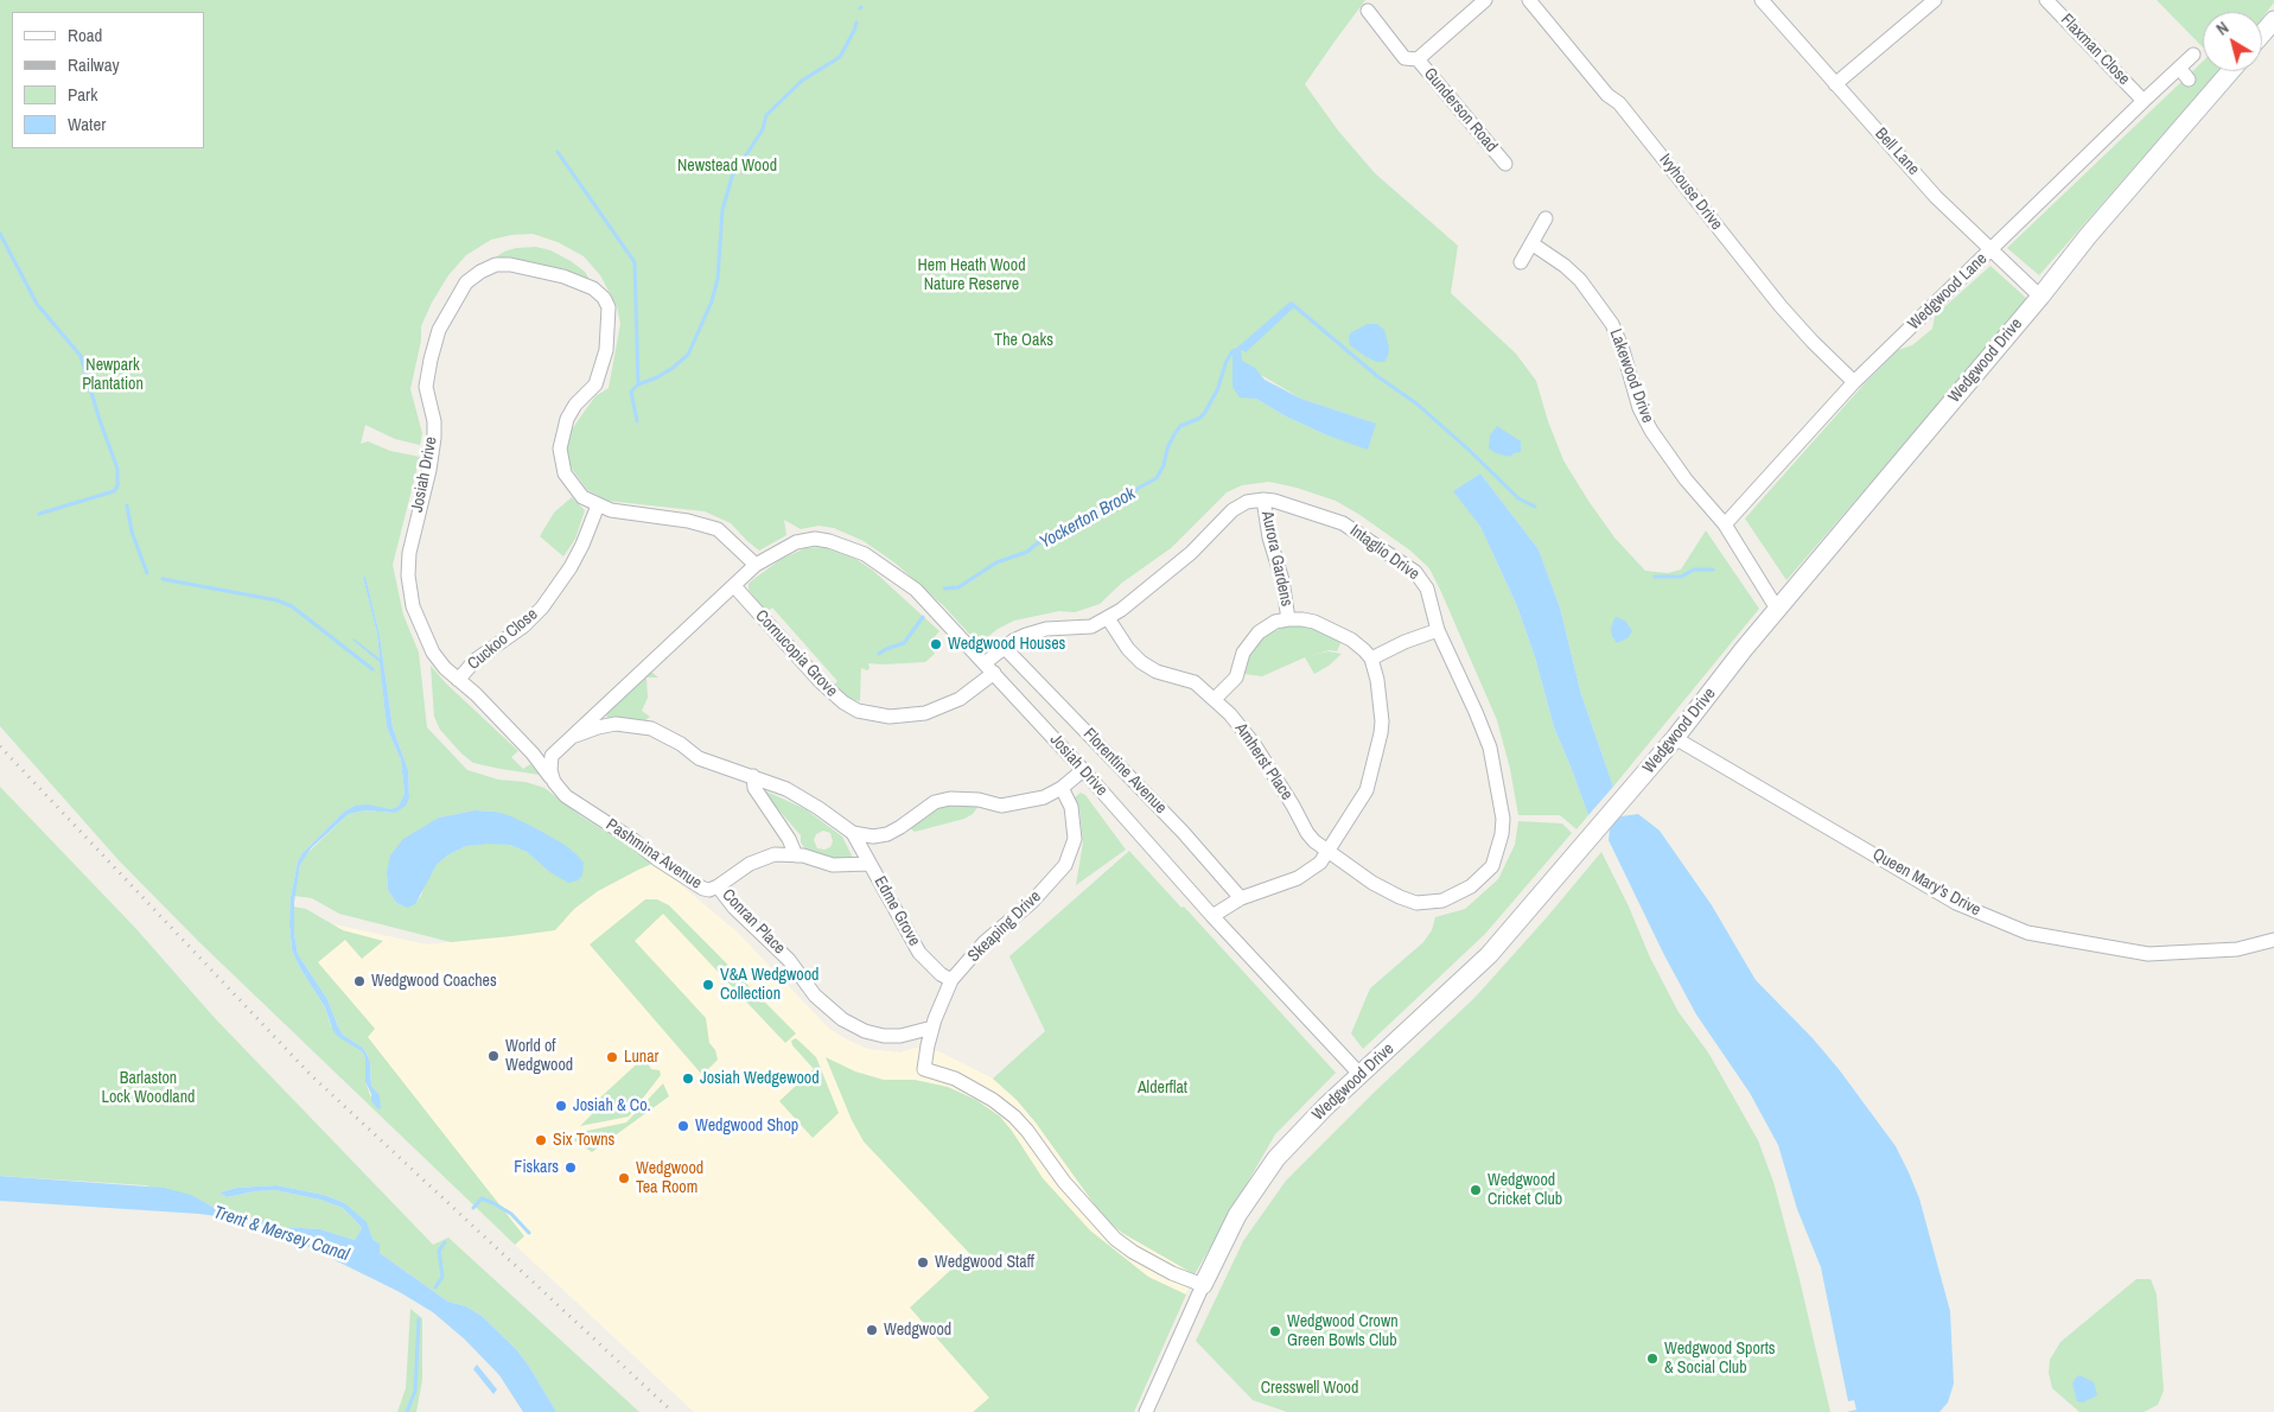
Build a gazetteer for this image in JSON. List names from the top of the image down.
{
  "streets": {
    "street": [
      "Flaxman Close",
      "Gunderson Road",
      "Bell Lane",
      "Ivyhouse Drive",
      "Wedgwood Lane",
      "Wedgwood Drive",
      "Lakewood Drive",
      "Josiah Drive",
      "Intaglio Drive",
      "Aurora Gardens",
      "Cuckoo Close",
      "Cornucopia Grove",
      "Amherst Place",
      "Florentine Avenue",
      "Pashmina Avenue",
      "Queen Mary's Drive",
      "Edme Grove",
      "Conran Place",
      "Skeaping Drive"
    ]
  },
  "crossings": [
    ["Flaxman Close", "Wedgwood Lane"],
    ["Bell Lane", "Wedgwood Lane"],
    ["Bell Lane", "Wedgwood Drive"],
    ["Ivyhouse Drive", "Wedgwood Lane"],
    ["Wedgwood Lane", "Lakewood Drive"],
    ["Wedgwood Drive", "Lakewood Drive"],
    ["Wedgwood Drive", "Josiah Drive"],
    ["Wedgwood Drive", "Queen Mary's Drive"],
    ["Wedgwood Drive", "Skeaping Drive"],
    ["Josiah Drive", "Cuckoo Close"],
    ["Josiah Drive", "Cornucopia Grove"],
    ["Josiah Drive", "Pashmina Avenue"],
    ["Intaglio Drive", "Aurora Gardens"],
    ["Intaglio Drive", "Amherst Place"],
    ["Pashmina Avenue", "Edme Grove"],
    ["Pashmina Avenue", "Conran Place"],
    ["Edme Grove", "Skeaping Drive"],
    ["Conran Place", "Skeaping Drive"]
  ],
  "water": ["Yockerton Brook", "Trent & Mersey Canal"],
  "parks": [
    "Newstead Wood",
    "Hem Heath Wood Nature Reserve",
    "The Oaks",
    "Newpark Plantation",
    "Barlaston Lock Woodland",
    "Alderflat",
    "Cresswell Wood"
  ],
  "places": [
    "Wedgwood Houses",
    "Wedgwood Coaches",
    "V&A Wedgwood Collection",
    "World of Wedgwood",
    "Lunar",
    "Josiah Wedgewood",
    "Josiah & Co.",
    "Wedgwood Shop",
    "Six Towns",
    "Fiskars",
    "Wedgwood Tea Room",
    "Wedgwood Cricket Club",
    "Wedgwood Staff",
    "Wedgwood",
    "Wedgwood Crown Green Bowls Club",
    "Wedgwood Sports & Social Club"
  ],
  "legend": [
    "Road",
    "Railway",
    "Park",
    "Water"
  ],
  "north": "top left"
}
